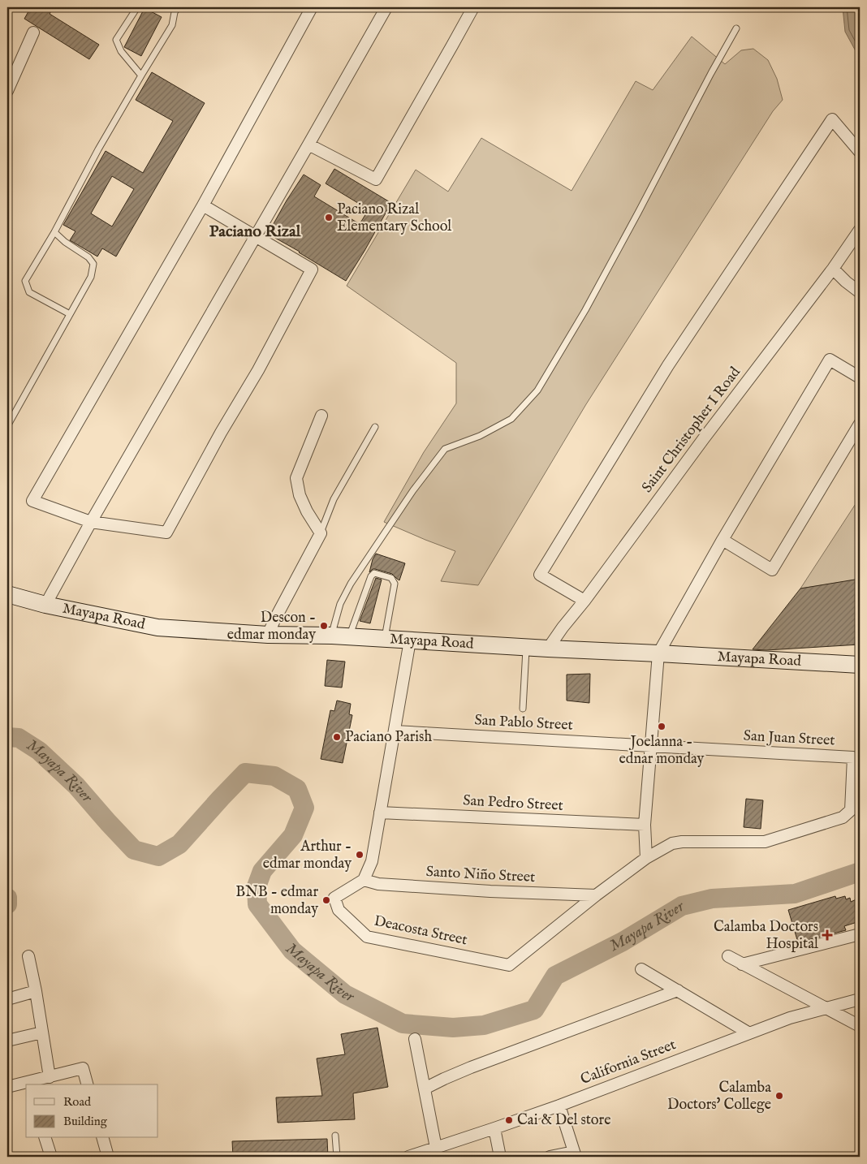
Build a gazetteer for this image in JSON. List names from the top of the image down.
{
  "streets": {
    "main road": ["Mayapa Road"],
    "street": [
      "Saint Christopher I Road",
      "San Pablo Street",
      "San Juan Street",
      "San Pedro Street",
      "Santo Niño Street",
      "Deacosta Street",
      "California Street"
    ]
  },
  "crossings": [
    ["Saint Christopher I Road", "Mayapa Road"],
    ["San Pablo Street", "San Juan Street"],
    ["San Juan Street", "Deacosta Street"],
    ["Santo Niño Street", "Deacosta Street"]
  ],
  "districts": ["Paciano Rizal"],
  "water": ["Mayapa River"],
  "places": {
    "other": [
      "Paciano Rizal Elementary School",
      "Descon - edmar monday",
      "Joelanna - ednar monday",
      "Paciano Parish",
      "Arthur - edmar monday",
      "BNB - edmar monday",
      "Calamba Doctors' College",
      "Cai & Del store"
    ],
    "health": ["Calamba Doctors Hospital"]
  },
  "legend": ["Road", "Building"]
}
